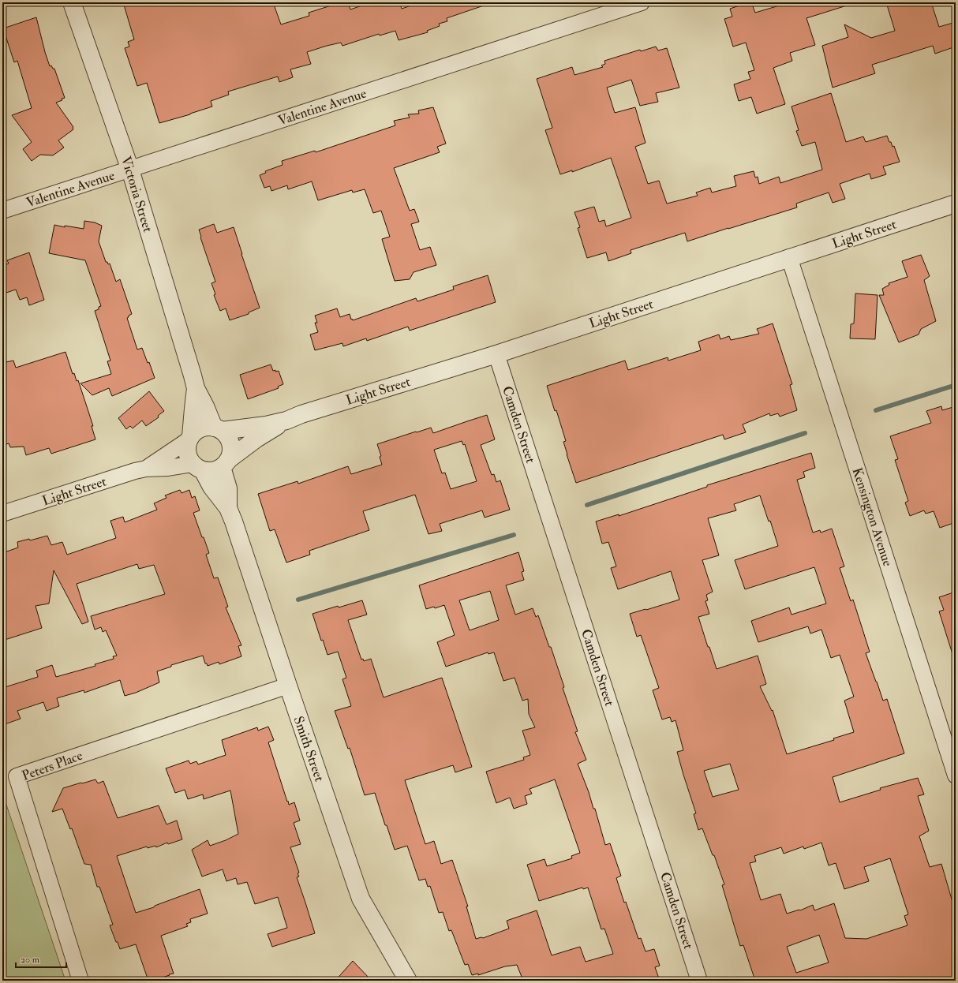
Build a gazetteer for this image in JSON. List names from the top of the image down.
{
  "streets": {
    "street": [
      "Valentine Avenue",
      "Victoria Street",
      "Light Street",
      "Camden Street",
      "Kensington Avenue",
      "Smith Street",
      "Peters Place"
    ]
  },
  "crossings": [
    ["Valentine Avenue", "Victoria Street"],
    ["Victoria Street", "Light Street"],
    ["Victoria Street", "Smith Street"],
    ["Light Street", "Camden Street"],
    ["Light Street", "Kensington Avenue"],
    ["Light Street", "Smith Street"],
    ["Smith Street", "Peters Place"]
  ],
  "scale_bar": "20 m"
}
